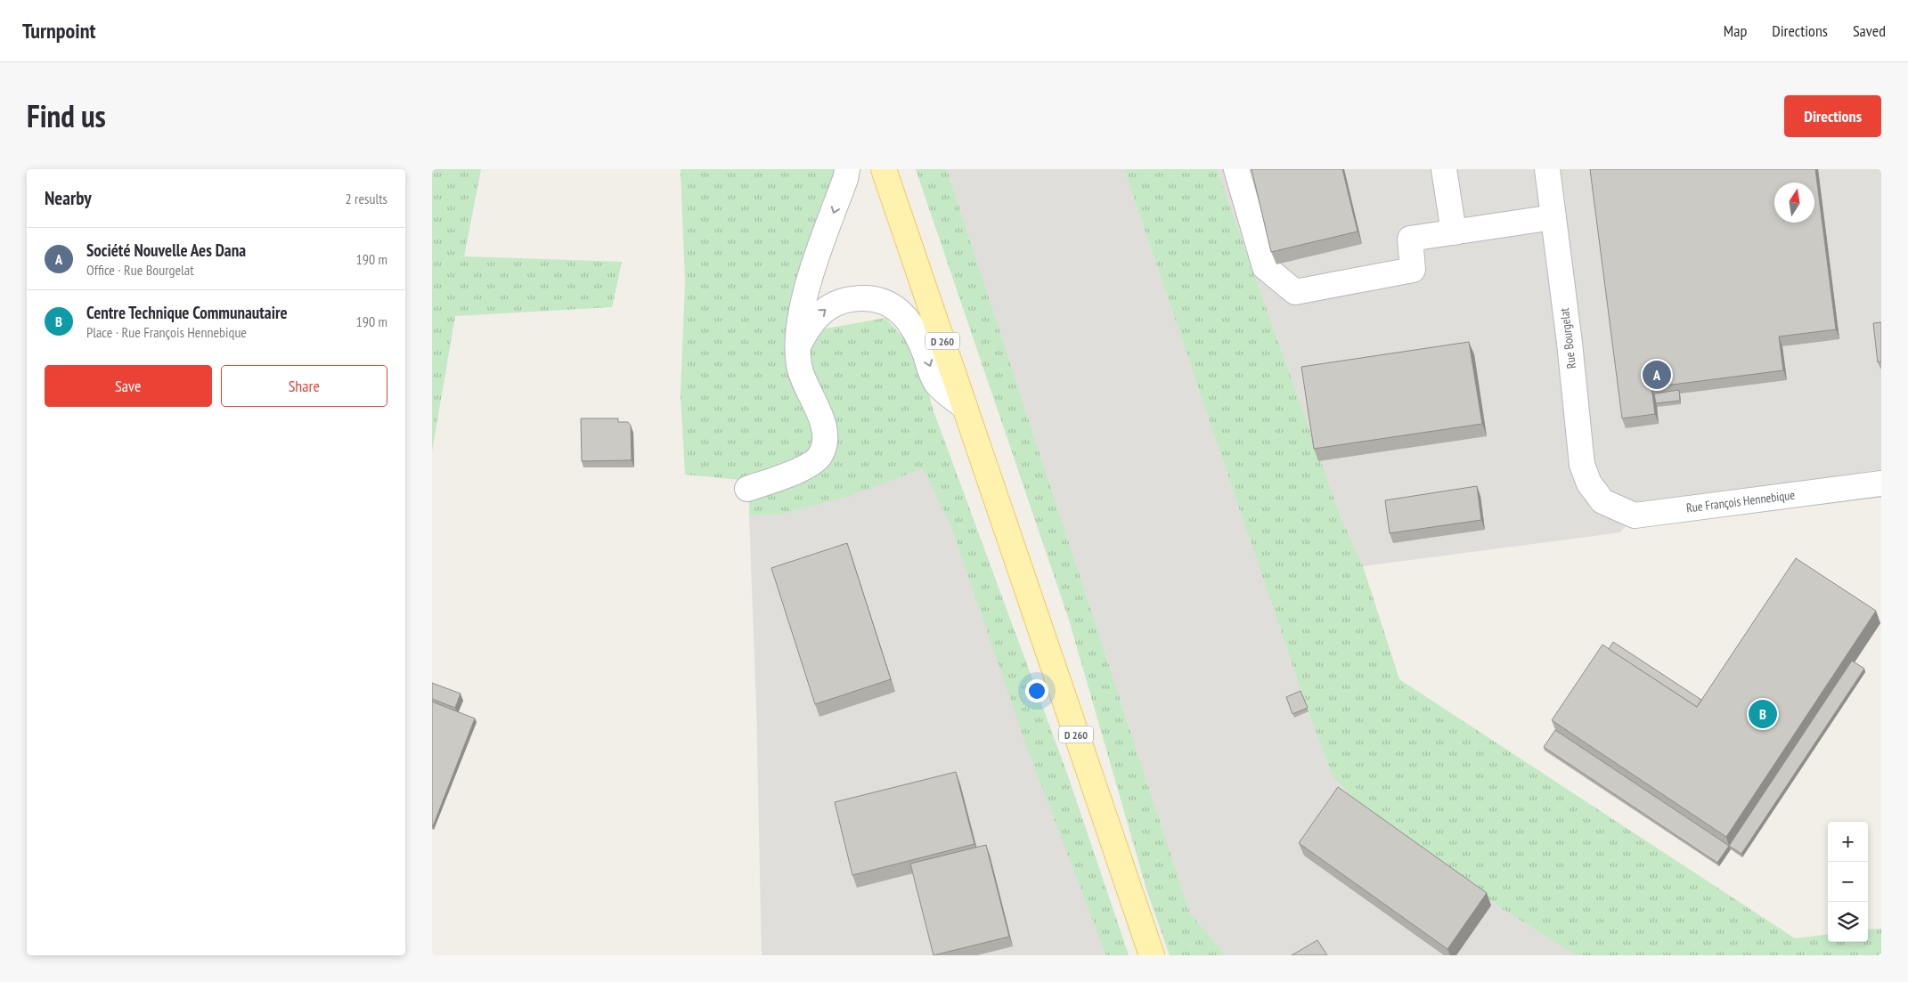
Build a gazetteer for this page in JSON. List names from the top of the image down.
{
  "streets": {
    "main road": ["D 260"],
    "street": ["Rue Bourgelat", "Rue François Hennebique"]
  },
  "crossings": [
    ["Rue Bourgelat", "Rue François Hennebique"]
  ],
  "north": "top",
  "page": {
    "header": "Turnpoint",
    "nav": ["Map", "Directions", "Saved"],
    "title": "Find us",
    "buttons": [
      "Directions",
      ["Save", "Share"]
    ],
    "heading": ["Nearby", "2 results"],
    "list": [
      {
        "mark": "A",
        "name": "Société Nouvelle Aes Dana",
        "note": "Office · Rue Bourgelat",
        "value": "190 m"
      },
      {
        "mark": "B",
        "name": "Centre Technique Communautaire",
        "note": "Place · Rue François Hennebique",
        "value": "190 m"
      }
    ],
    "pins": ["A", "B"],
    "map_buttons": ["+", "−"]
  }
}
